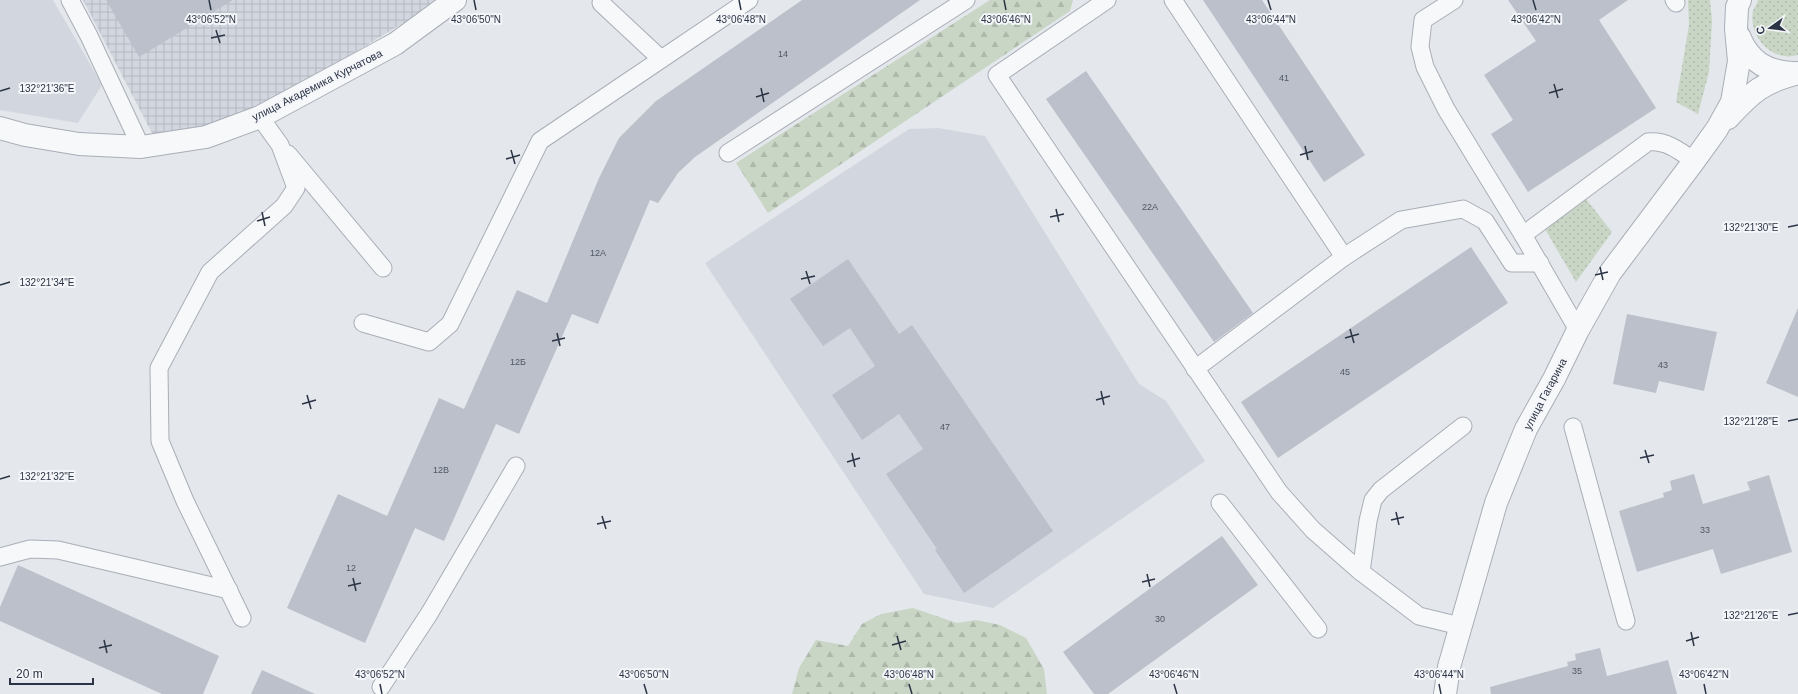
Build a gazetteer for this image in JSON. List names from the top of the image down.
{
  "streets": {
    "street": ["улица Академика Курчатова", "улица Гагарина"]
  },
  "house_numbers": [
    "14",
    "41",
    "22А",
    "12А",
    "12Б",
    "43",
    "45",
    "47",
    "12В",
    "33",
    "12",
    "30",
    "35"
  ],
  "scale_bar": "20 m",
  "north": "left",
  "coordinates": [
    "43°06'52\"N",
    "43°06'50\"N",
    "43°06'48\"N",
    "43°06'46\"N",
    "43°06'44\"N",
    "43°06'42\"N",
    "132°21'36\"E",
    "132°21'30\"E",
    "132°21'34\"E",
    "132°21'28\"E",
    "132°21'32\"E",
    "132°21'26\"E"
  ]
}
